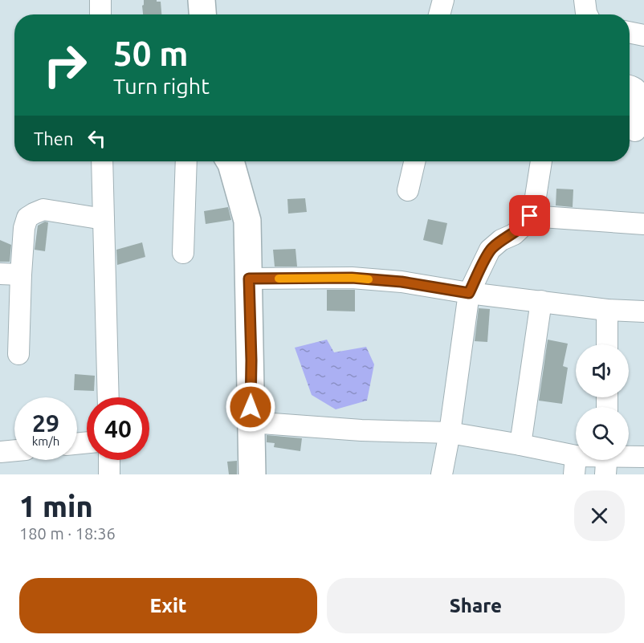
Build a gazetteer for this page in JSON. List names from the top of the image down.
{
  "page": {
    "turn": ["50 m", "Turn right"],
    "then": "Then",
    "speed": "29 km/h",
    "limit": "40",
    "heading": ["1 min", "180 m · 18:36"],
    "buttons": ["Exit", "Share"]
  }
}
